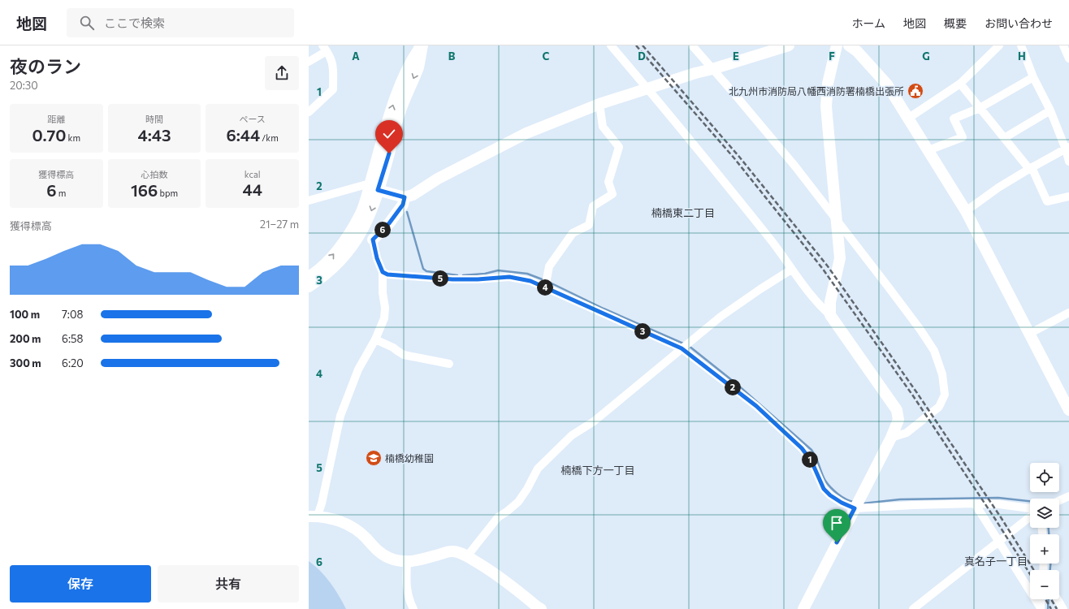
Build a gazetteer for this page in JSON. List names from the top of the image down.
{
  "districts": ["楠橋東二丁目", "楠橋下方一丁目", "真名子一丁目"],
  "places": {
    "public building": ["北九州市消防局八幡西消防署楠橋出張所"],
    "school or university": ["楠橋幼稚園"]
  },
  "page": {
    "header": "地図",
    "search": "ここで検索",
    "nav": [
      "ホーム",
      "地図",
      "概要",
      "お問い合わせ"
    ],
    "heading": ["夜のラン", "20:30"],
    "stats": [
      ["距離", "0.70 km"],
      ["時間", "4:43"],
      ["ペース", "6:44 /km"],
      ["獲得標高", "6 m"],
      ["心拍数", "166 bpm"],
      ["kcal", "44"]
    ],
    "chart": ["獲得標高", "21–27 m"],
    "pins": [
      "6",
      "5",
      "4",
      "3",
      "2",
      "1"
    ],
    "list": [
      {
        "name": "100 m",
        "note": "7:08"
      },
      {
        "name": "200 m",
        "note": "6:58"
      },
      {
        "name": "300 m",
        "note": "6:20"
      }
    ],
    "map_buttons": ["+", "−"],
    "buttons": ["保存", "共有"]
  },
  "grid": {
    "columns": [
      "A",
      "B",
      "C",
      "D",
      "E",
      "F",
      "G",
      "H"
    ],
    "rows": [
      "1",
      "2",
      "3",
      "4",
      "5",
      "6"
    ]
  }
}
